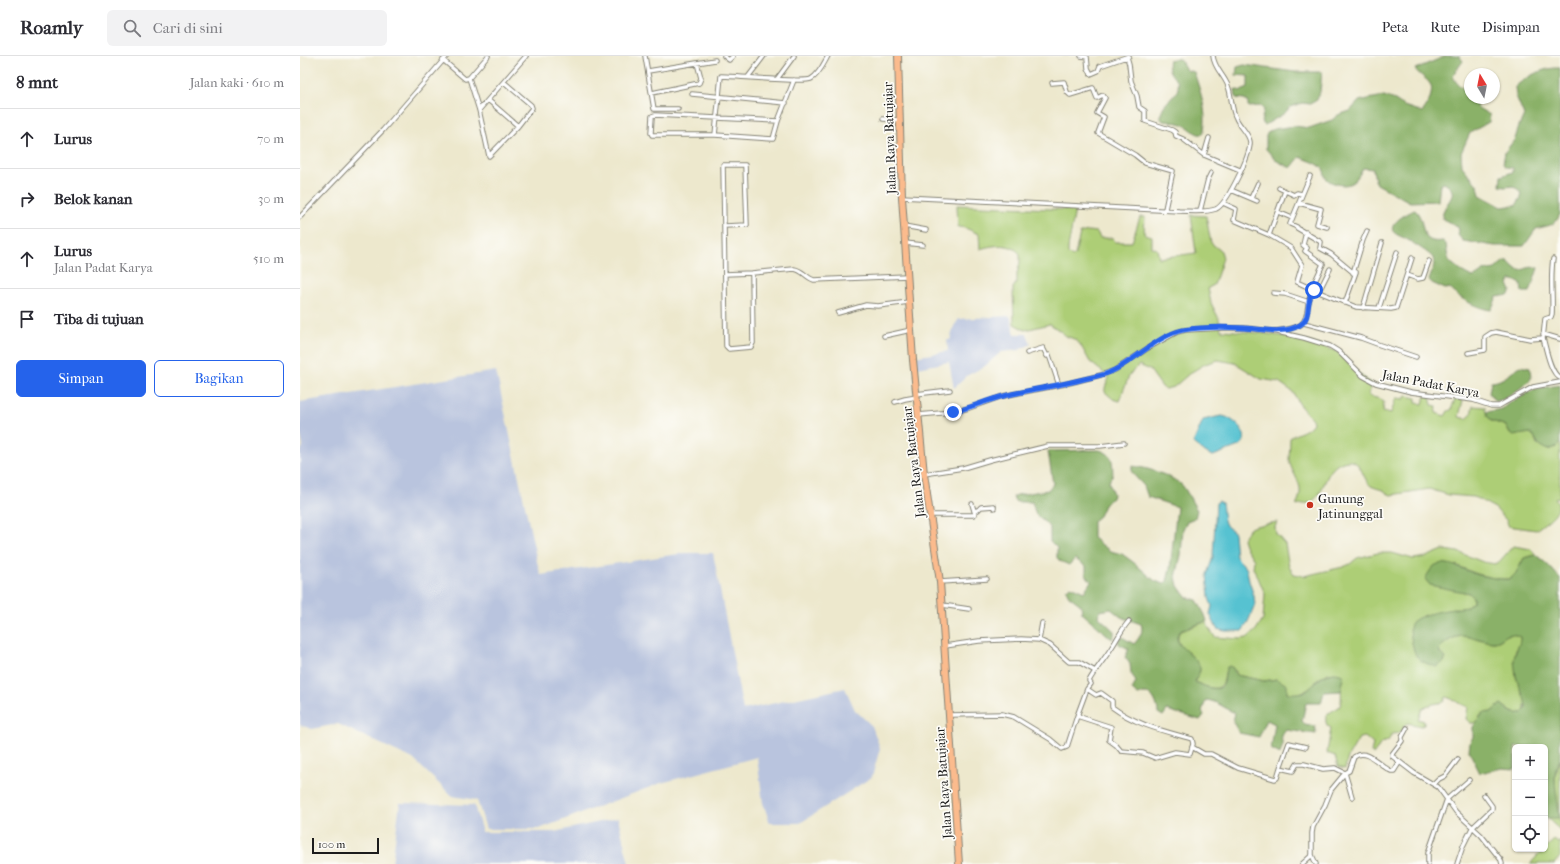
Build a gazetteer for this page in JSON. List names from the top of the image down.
{
  "streets": {
    "highway": ["Jalan Raya Batujajar"],
    "street": ["Jalan Padat Karya"]
  },
  "crossings": [
    ["Jalan Raya Batujajar", "Jalan Padat Karya"]
  ],
  "places": ["Gunung Jatinunggal"],
  "scale_bar": "100 m",
  "north": "top",
  "page": {
    "header": "Roamly",
    "search": "Cari di sini",
    "nav": ["Peta", "Rute", "Disimpan"],
    "heading": ["8 mnt", "Jalan kaki · 610 m"],
    "list": [
      ["Lurus", "70 m"],
      ["Belok kanan", "30 m"],
      ["Lurus", "Jalan Padat Karya", "510 m"],
      "Tiba di tujuan"
    ],
    "buttons": ["Simpan", "Bagikan"],
    "map_buttons": ["+", "−"],
    "scale": "100 m"
  }
}
